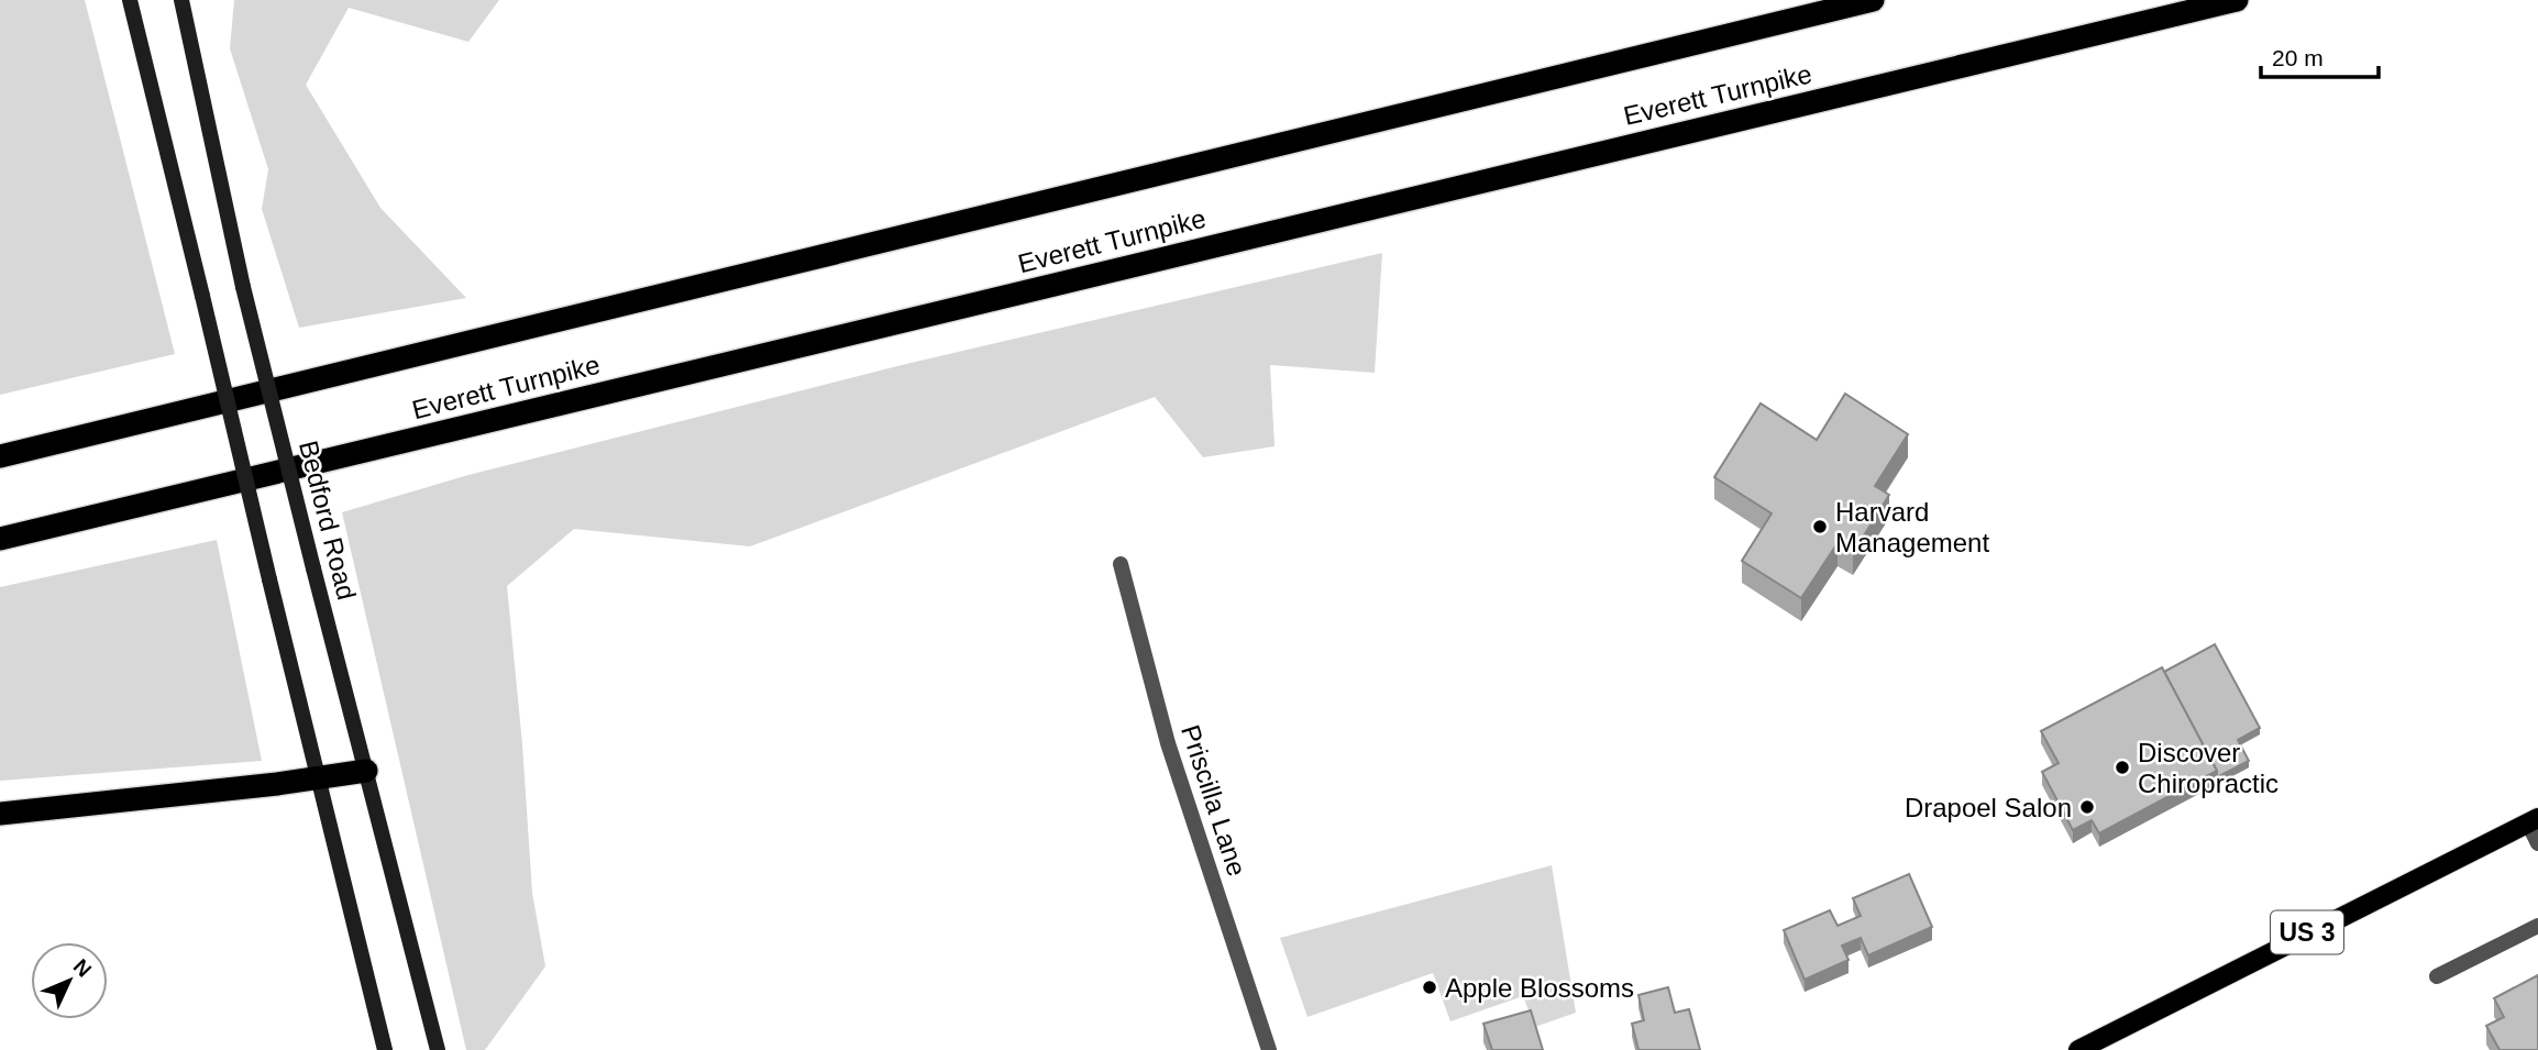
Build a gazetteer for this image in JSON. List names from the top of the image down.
{
  "streets": {
    "highway": ["Everett Turnpike"],
    "main road": ["US 3"],
    "street": ["Bedford Road", "Priscilla Lane"]
  },
  "places": [
    "Harvard Management",
    "Discover Chiropractic",
    "Drapoel Salon",
    "Apple Blossoms"
  ],
  "scale_bar": "20 m",
  "north": "top right"
}
